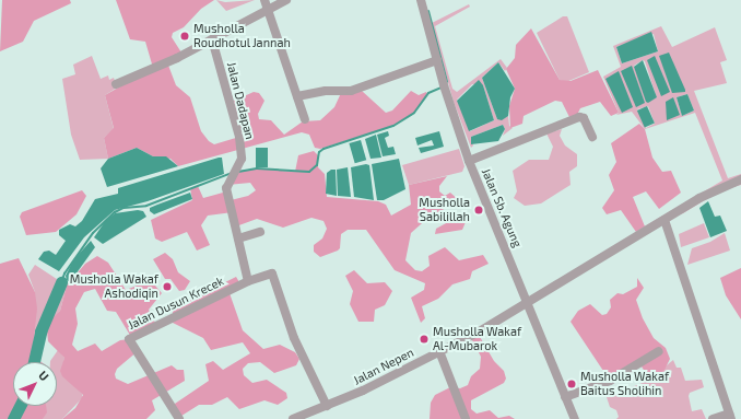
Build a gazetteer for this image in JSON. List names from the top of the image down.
{
  "streets": {
    "street": [
      "Jalan Dadapan",
      "Jalan Sb. Agung",
      "Jalan Dusun Krecek",
      "Jalan Nepen"
    ]
  },
  "crossings": [
    ["Jalan Dadapan", "Jalan Dusun Krecek"],
    ["Jalan Sb. Agung", "Jalan Nepen"]
  ],
  "places": [
    "Musholla Roudhotul Jannah",
    "Musholla Sabilillah",
    "Musholla Wakaf Ashodiqin",
    "Musholla Wakaf Al-Mubarok",
    "Musholla Wakaf Baitus Sholihin"
  ],
  "north": "top right"
}
